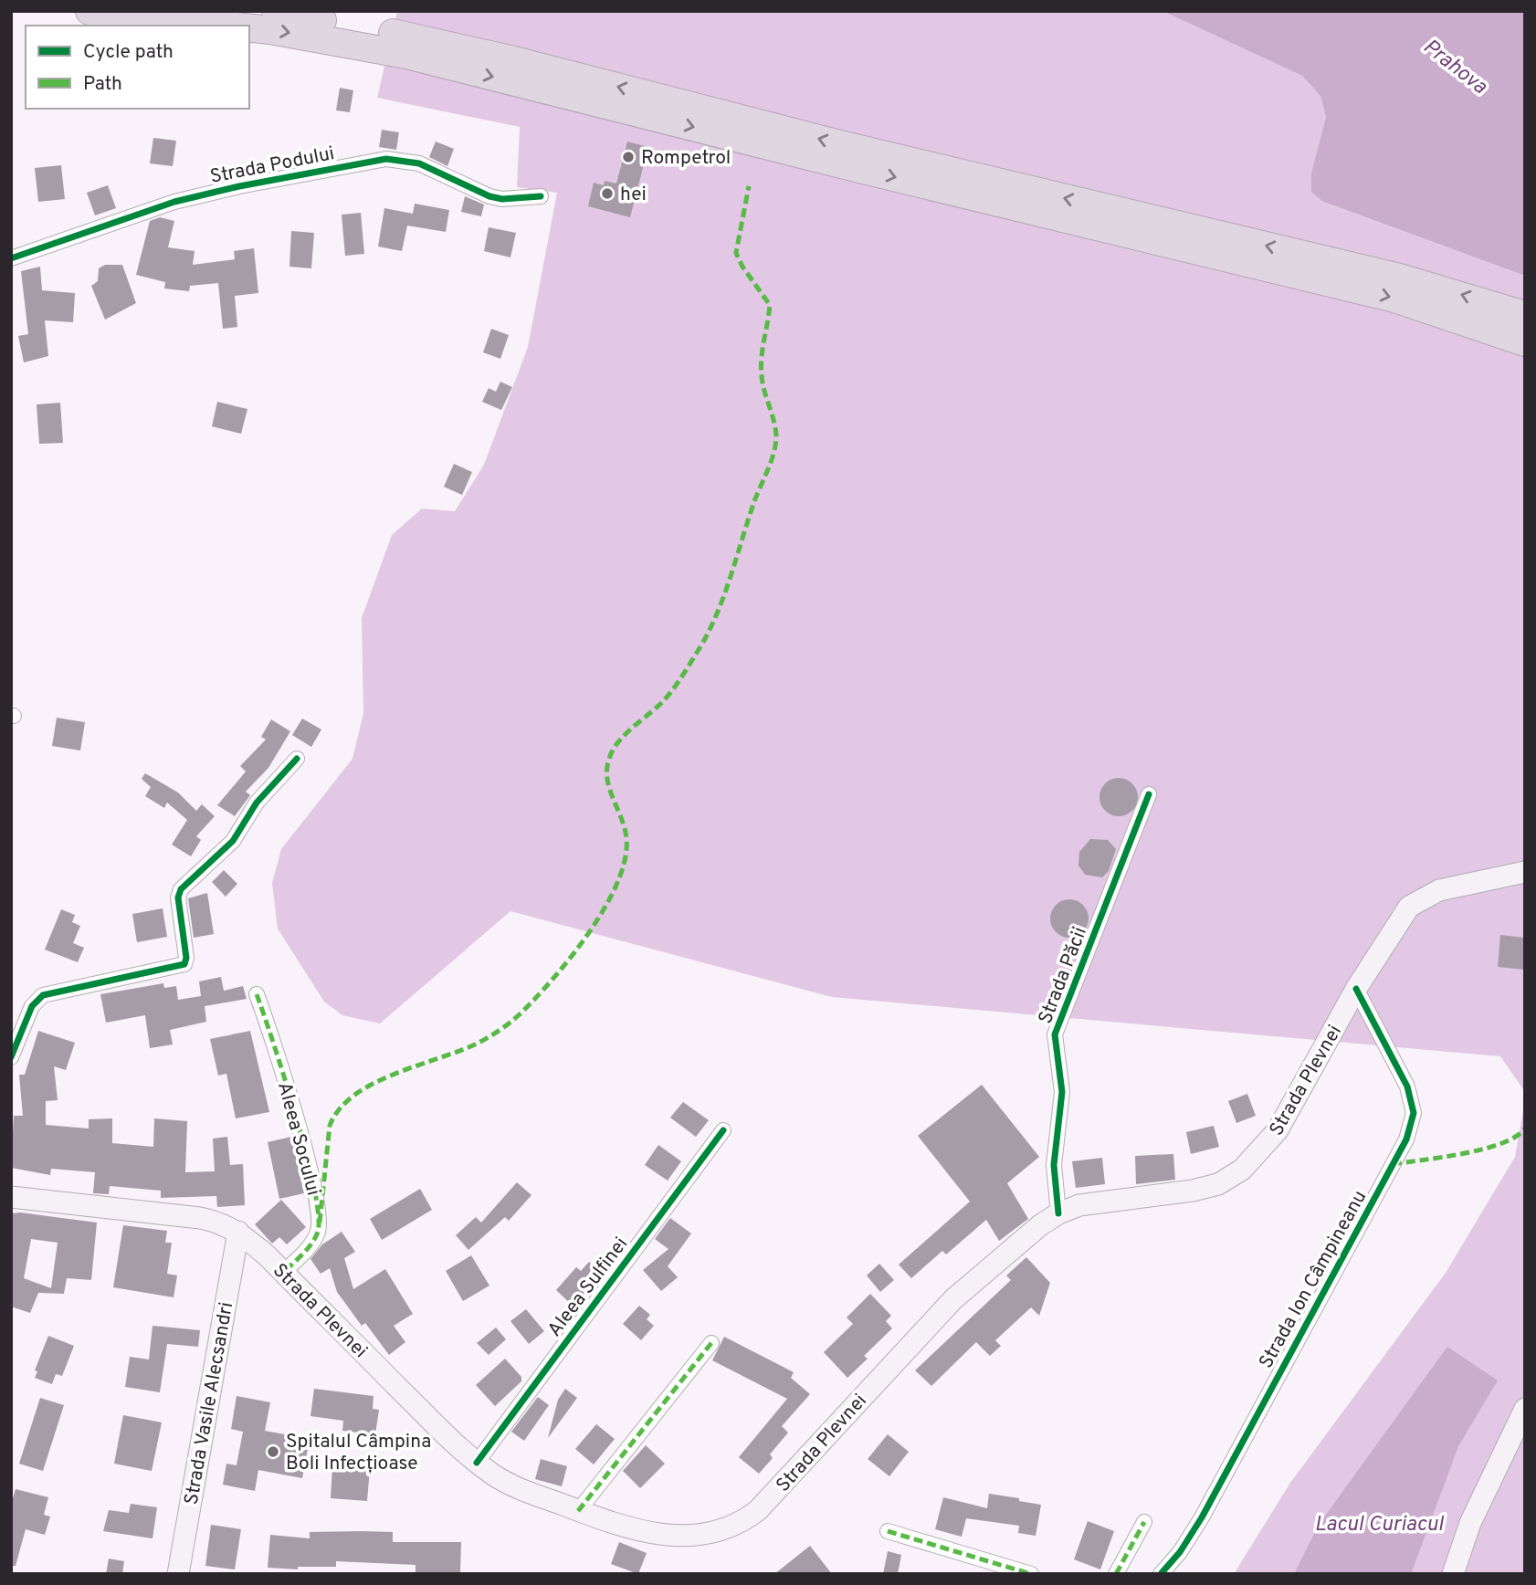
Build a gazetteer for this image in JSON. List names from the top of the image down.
{
  "streets": {
    "main road": ["Strada Plevnei", "Strada Vasile Alecsandri"],
    "street": [
      "Strada Podului",
      "Strada Păcii",
      "Aleea Socului",
      "Strada Ion Câmpineanu",
      "Aleea Sulfinei"
    ]
  },
  "crossings": [
    ["Strada Păcii", "Strada Plevnei"],
    ["Strada Plevnei", "Aleea Socului"],
    ["Strada Plevnei", "Strada Ion Câmpineanu"],
    ["Strada Plevnei", "Aleea Sulfinei"],
    ["Strada Plevnei", "Strada Vasile Alecsandri"]
  ],
  "water": ["Prahova", "Lacul Curiacul"],
  "places": ["Rompetrol", "hei", "Spitalul Câmpina Boli Infecțioase"],
  "legend": ["Cycle path", "Path"]
}
